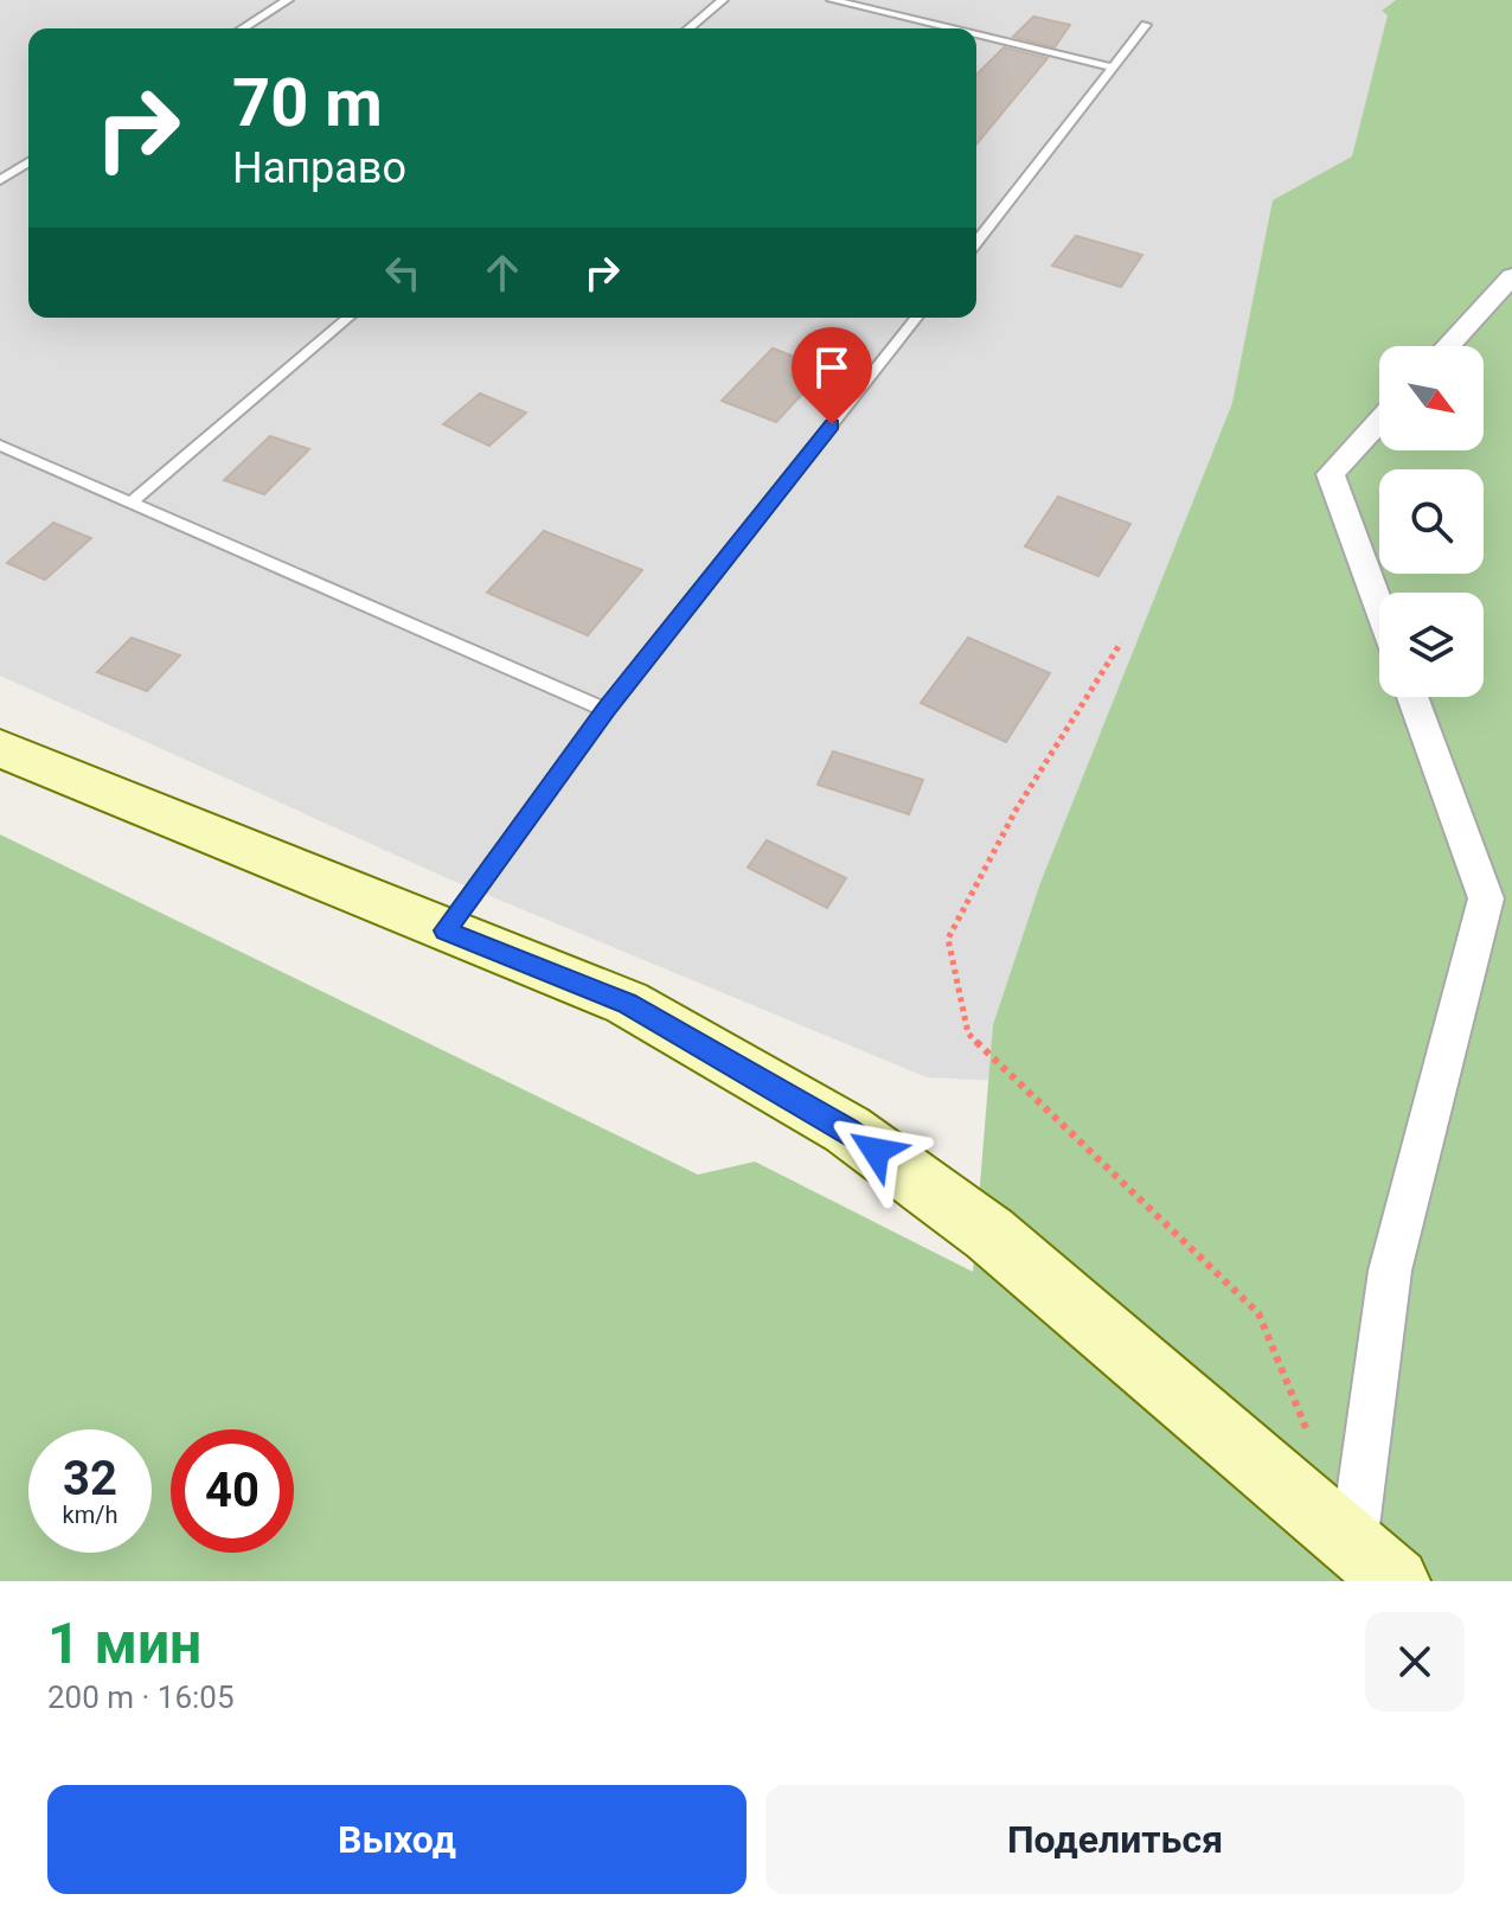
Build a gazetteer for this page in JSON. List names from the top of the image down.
{
  "north": "bottom right",
  "page": {
    "turn": ["70 m", "Направо"],
    "speed": "32 km/h",
    "limit": "40",
    "heading": ["1 мин", "200 m · 16:05"],
    "buttons": ["Выход", "Поделиться"]
  }
}
